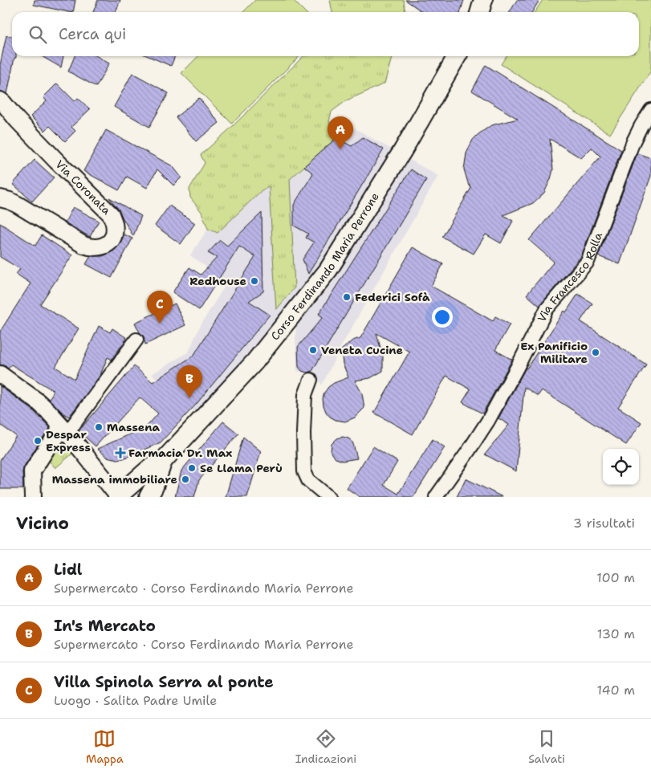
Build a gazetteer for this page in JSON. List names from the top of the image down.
{
  "streets": {
    "main road": ["Corso Ferdinando Maria Perrone"],
    "street": ["Via Coronata", "Via Francesco Rolla"]
  },
  "places": {
    "other": [
      "Redhouse",
      "Federici Sofà",
      "Veneta Cucine",
      "Ex Panificio Militare",
      "Massena",
      "Despar Express",
      "Se Llama Perù",
      "Massena immobiliare"
    ],
    "health": ["Farmacia Dr. Max"]
  },
  "page": {
    "search": "Cerca qui",
    "pins": ["A", "C", "B"],
    "heading": ["Vicino", "3 risultati"],
    "list": [
      {
        "mark": "A",
        "name": "Lidl",
        "note": "Supermercato · Corso Ferdinando Maria Perrone",
        "value": "100 m"
      },
      {
        "mark": "B",
        "name": "In's Mercato",
        "note": "Supermercato · Corso Ferdinando Maria Perrone",
        "value": "130 m"
      },
      {
        "mark": "C",
        "name": "Villa Spinola Serra al ponte",
        "note": "Luogo · Salita Padre Umile",
        "value": "140 m"
      }
    ],
    "nav": ["Mappa", "Indicazioni", "Salvati"]
  }
}
